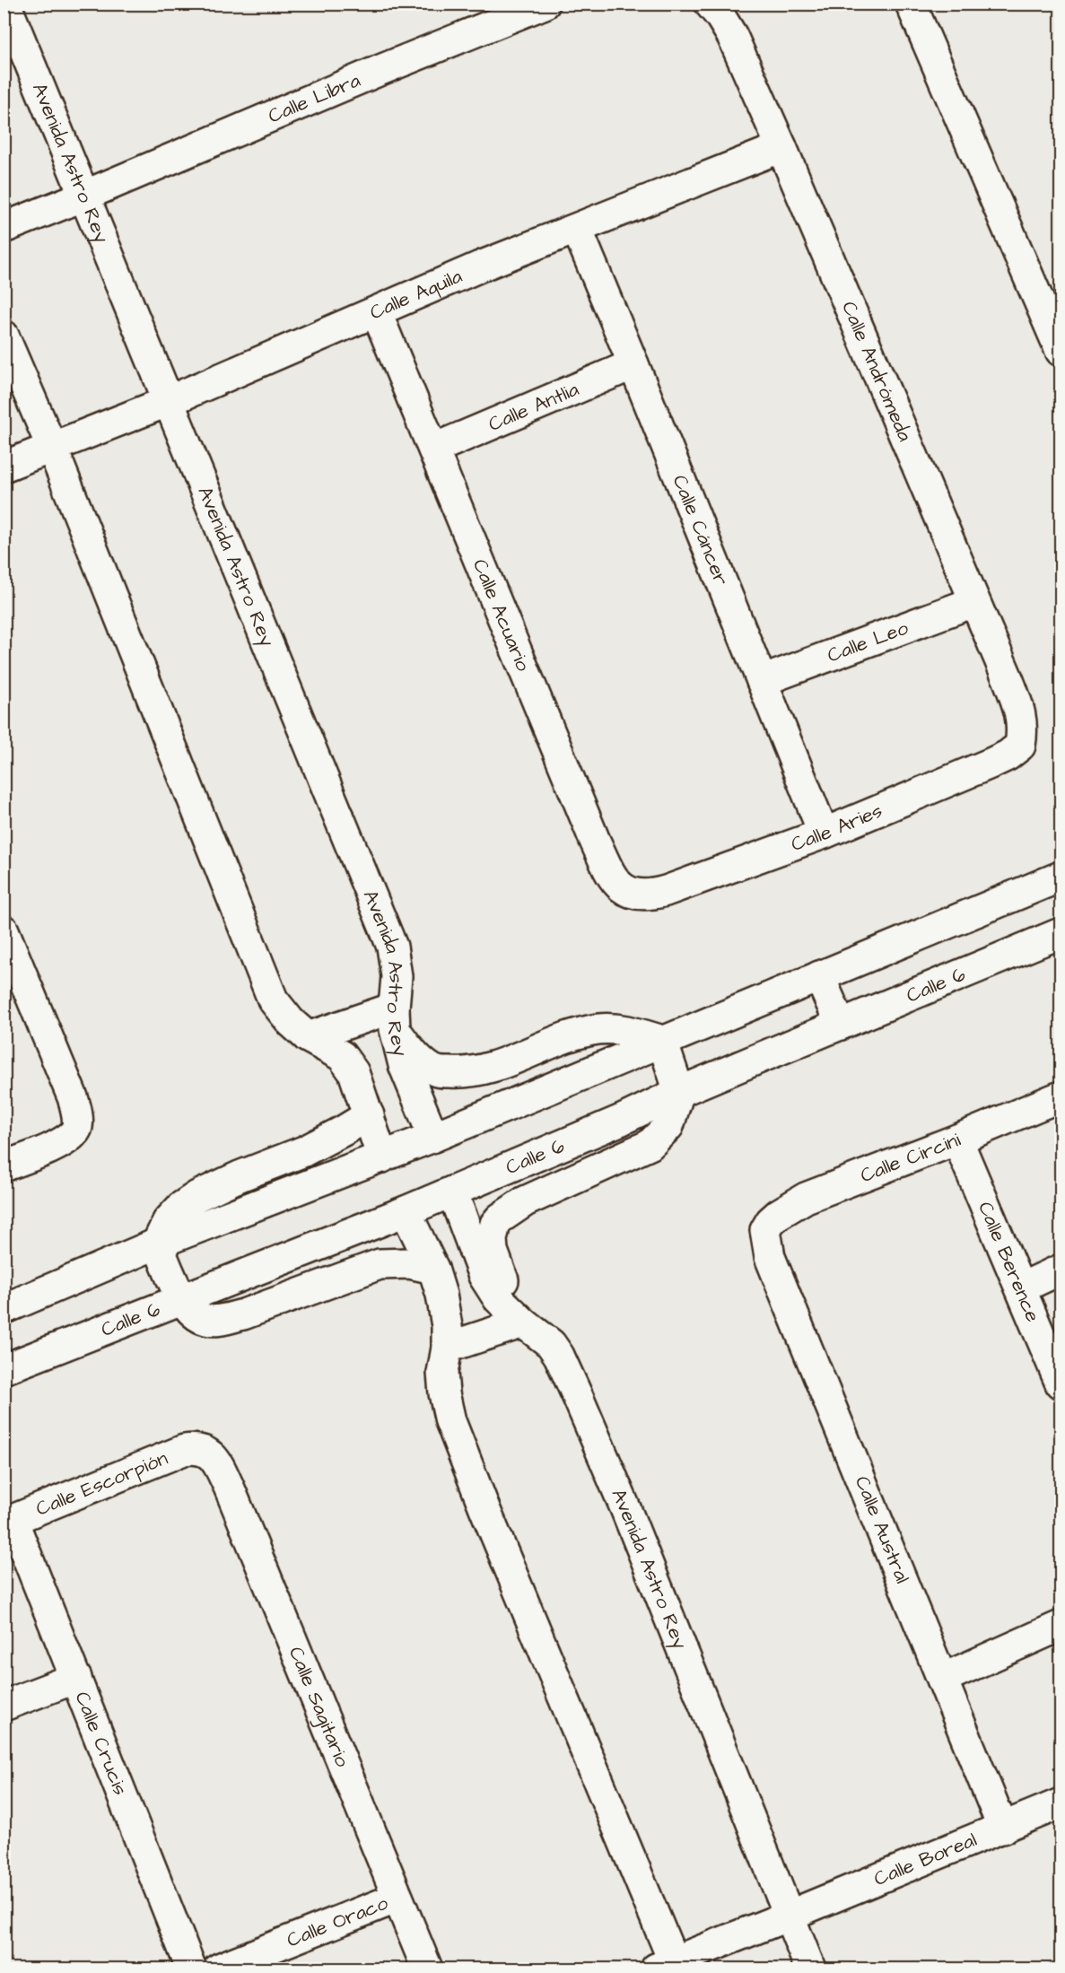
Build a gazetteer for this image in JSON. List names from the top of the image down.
{
  "streets": {
    "street": [
      "Calle Libra",
      "Avenida Astro Rey",
      "Calle Aquila",
      "Calle Andrómeda",
      "Calle Antlia",
      "Calle Cáncer",
      "Calle Acuario",
      "Calle Leo",
      "Calle Aries",
      "Calle 6",
      "Calle Circini",
      "Calle Berence",
      "Calle Escorpión",
      "Calle Austral",
      "Calle Sagitario",
      "Calle Crucis",
      "Calle Boreal",
      "Calle Oraco"
    ]
  },
  "crossings": [
    ["Calle Libra", "Avenida Astro Rey"],
    ["Avenida Astro Rey", "Calle Aquila"],
    ["Avenida Astro Rey", "Calle 6"],
    ["Avenida Astro Rey", "Calle Boreal"],
    ["Calle Aquila", "Calle Andrómeda"],
    ["Calle Aquila", "Calle Cáncer"],
    ["Calle Aquila", "Calle Acuario"],
    ["Calle Andrómeda", "Calle Leo"],
    ["Calle Andrómeda", "Calle Aries"],
    ["Calle Antlia", "Calle Cáncer"],
    ["Calle Antlia", "Calle Acuario"],
    ["Calle Cáncer", "Calle Leo"],
    ["Calle Cáncer", "Calle Aries"],
    ["Calle Acuario", "Calle Aries"],
    ["Calle Circini", "Calle Berence"],
    ["Calle Circini", "Calle Austral"],
    ["Calle Escorpión", "Calle Sagitario"],
    ["Calle Escorpión", "Calle Crucis"],
    ["Calle Austral", "Calle Boreal"],
    ["Calle Sagitario", "Calle Oraco"]
  ]
}
